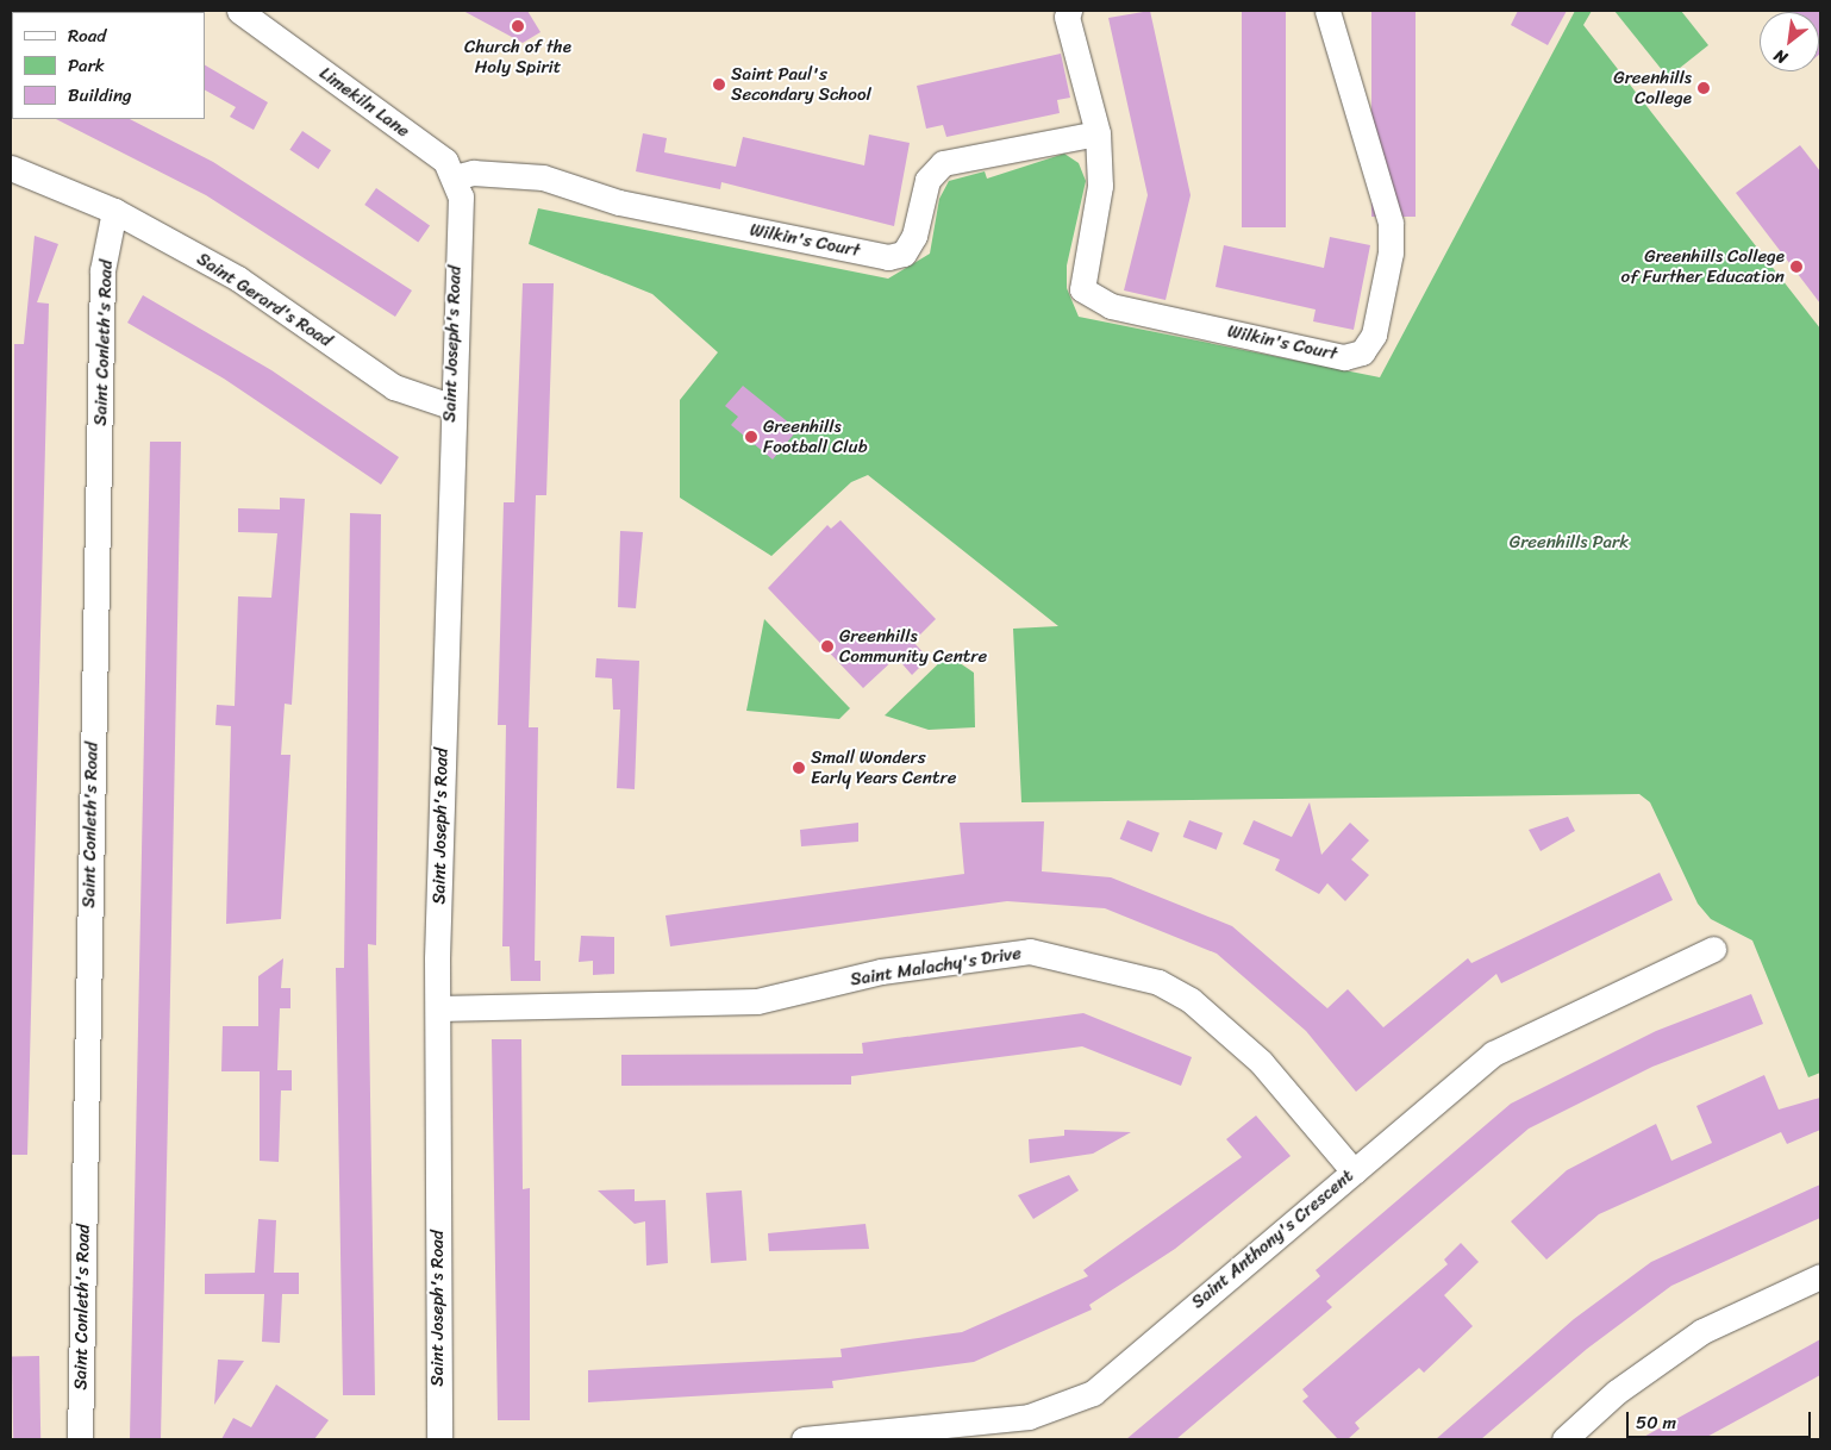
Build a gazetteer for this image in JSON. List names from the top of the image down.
{
  "streets": {
    "street": [
      "Limekiln Lane",
      "Wilkin's Court",
      "Saint Gerard's Road",
      "Saint Conleth's Road",
      "Saint Joseph's Road",
      "Saint Malachy's Drive",
      "Saint Anthony's Crescent"
    ]
  },
  "crossings": [
    ["Limekiln Lane", "Wilkin's Court"],
    ["Limekiln Lane", "Saint Joseph's Road"],
    ["Saint Gerard's Road", "Saint Conleth's Road"],
    ["Saint Gerard's Road", "Saint Joseph's Road"],
    ["Saint Joseph's Road", "Saint Malachy's Drive"],
    ["Saint Malachy's Drive", "Saint Anthony's Crescent"]
  ],
  "parks": ["Greenhills Park"],
  "places": [
    "Church of the Holy Spirit",
    "Saint Paul's Secondary School",
    "Greenhills College",
    "Greenhills College of Further Education",
    "Greenhills Football Club",
    "Greenhills Community Centre",
    "Small Wonders Early Years Centre"
  ],
  "legend": ["Road", "Park", "Building"],
  "scale_bar": "50 m",
  "north": "bottom left"
}
